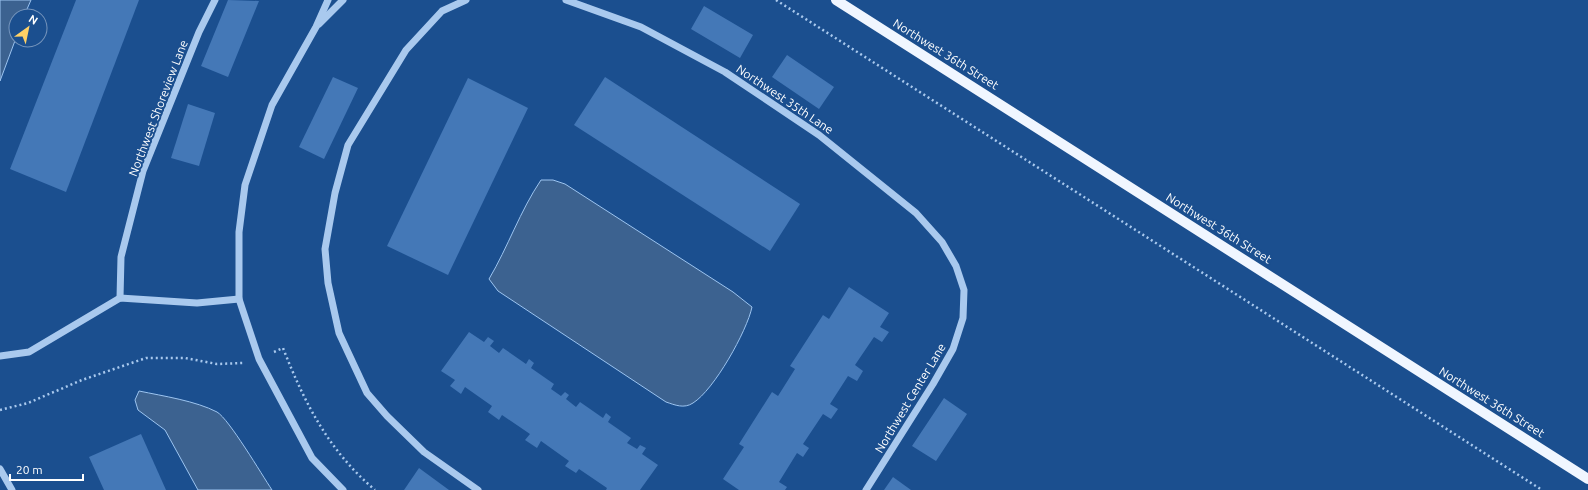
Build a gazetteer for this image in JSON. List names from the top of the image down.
{
  "streets": {
    "main road": ["Northwest 36th Street"],
    "lane": ["Northwest 35th Lane", "Northwest Shoreview Lane", "Northwest Center Lane"]
  },
  "crossings": [
    ["Northwest 35th Lane", "Northwest Center Lane"]
  ],
  "scale_bar": "20 m",
  "north": "top right"
}
